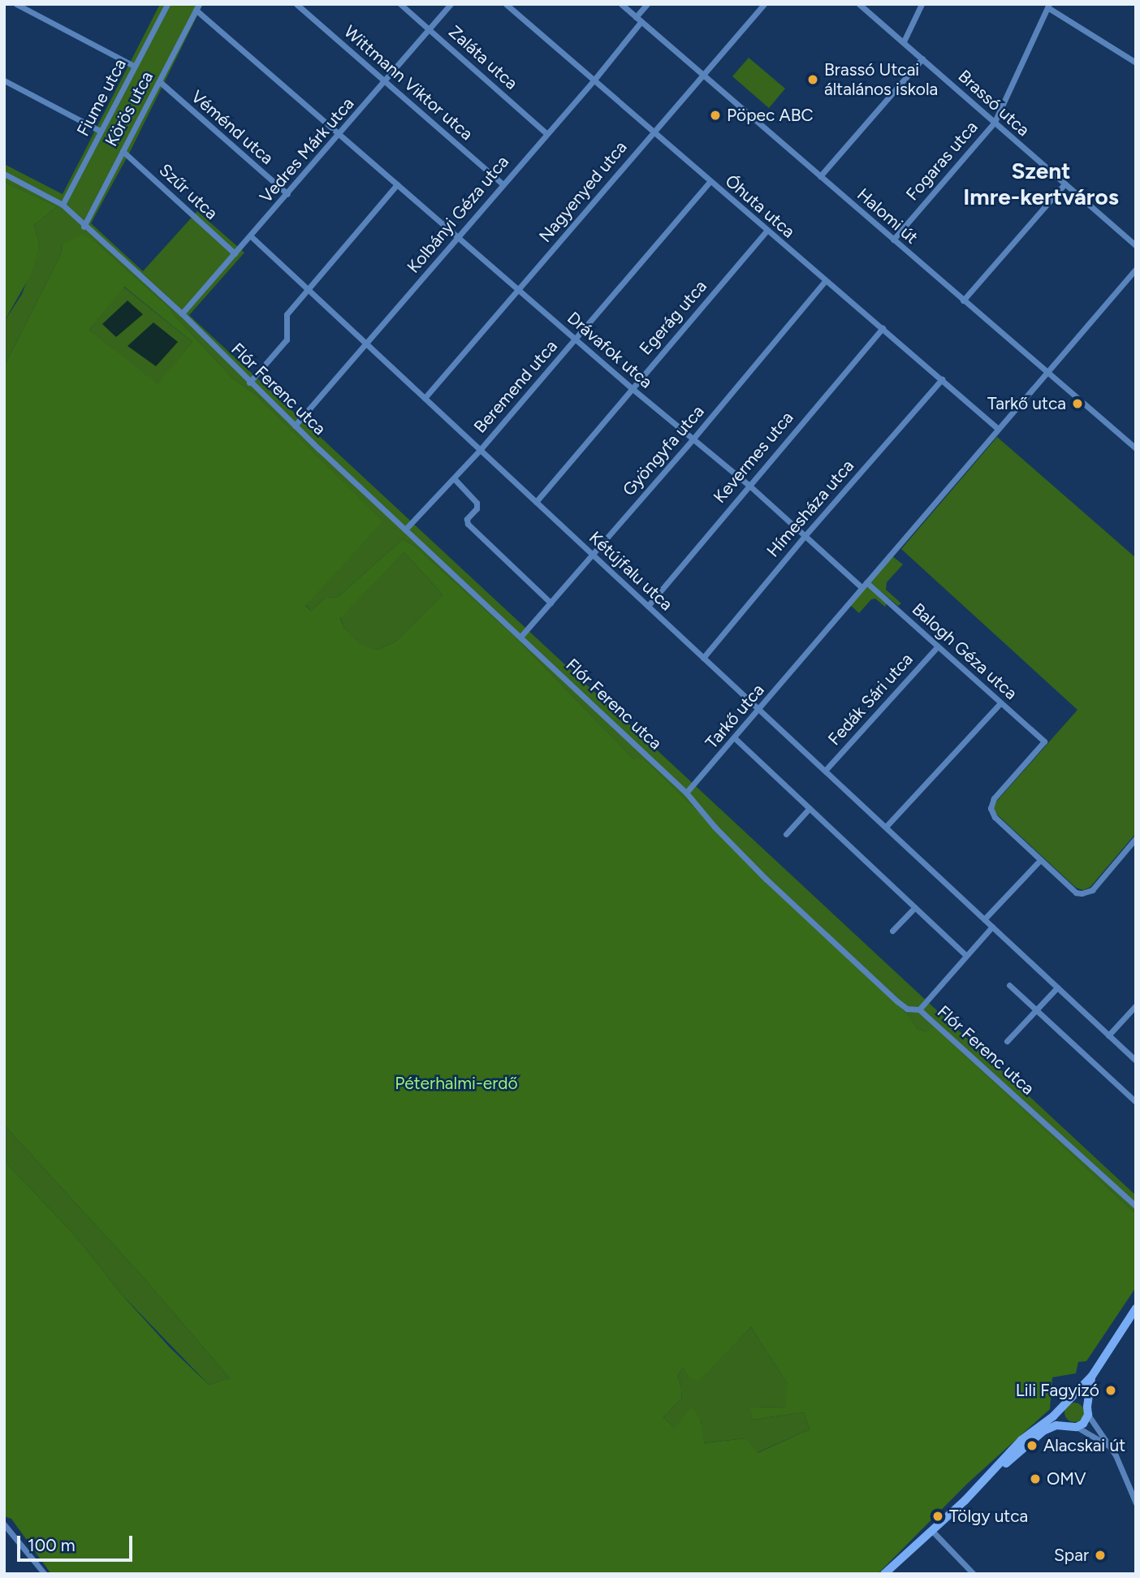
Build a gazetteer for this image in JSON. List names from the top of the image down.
{
  "streets": {
    "street": [
      "Zaláta utca",
      "Wittmann Viktor utca",
      "Fiume utca",
      "Brassó utca",
      "Körös utca",
      "Véménd utca",
      "Vedres Márk utca",
      "Fogaras utca",
      "Szűr utca",
      "Nagyenyed utca",
      "Óhuta utca",
      "Kolbányi Géza utca",
      "Halomi út",
      "Egerág utca",
      "Drávafok utca",
      "Beremend utca",
      "Flór Ferenc utca",
      "Gyöngyfa utca",
      "Kevermes utca",
      "Hímesháza utca",
      "Kétújfalu utca",
      "Balogh Géza utca",
      "Fedák Sári utca",
      "Tarkő utca"
    ]
  },
  "crossings": [
    ["Zaláta utca", "Vedres Márk utca"],
    ["Zaláta utca", "Kolbányi Géza utca"],
    ["Wittmann Viktor utca", "Vedres Márk utca"],
    ["Wittmann Viktor utca", "Kolbányi Géza utca"],
    ["Fiume utca", "Flór Ferenc utca"],
    ["Brassó utca", "Fogaras utca"],
    ["Körös utca", "Véménd utca"],
    ["Körös utca", "Szűr utca"],
    ["Körös utca", "Drávafok utca"],
    ["Körös utca", "Flór Ferenc utca"],
    ["Véménd utca", "Vedres Márk utca"],
    ["Vedres Márk utca", "Szűr utca"],
    ["Vedres Márk utca", "Drávafok utca"],
    ["Vedres Márk utca", "Flór Ferenc utca"],
    ["Vedres Márk utca", "Kétújfalu utca"],
    ["Fogaras utca", "Halomi út"],
    ["Nagyenyed utca", "Óhuta utca"],
    ["Nagyenyed utca", "Halomi út"],
    ["Nagyenyed utca", "Drávafok utca"],
    ["Nagyenyed utca", "Kétújfalu utca"],
    ["Óhuta utca", "Kolbányi Géza utca"],
    ["Óhuta utca", "Egerág utca"],
    ["Óhuta utca", "Beremend utca"],
    ["Óhuta utca", "Gyöngyfa utca"],
    ["Óhuta utca", "Kevermes utca"],
    ["Óhuta utca", "Hímesháza utca"],
    ["Óhuta utca", "Tarkő utca"],
    ["Kolbányi Géza utca", "Halomi út"],
    ["Kolbányi Géza utca", "Drávafok utca"],
    ["Kolbányi Géza utca", "Flór Ferenc utca"],
    ["Kolbányi Géza utca", "Kétújfalu utca"],
    ["Halomi út", "Tarkő utca"],
    ["Egerág utca", "Drávafok utca"],
    ["Egerág utca", "Kétújfalu utca"],
    ["Drávafok utca", "Beremend utca"],
    ["Drávafok utca", "Gyöngyfa utca"],
    ["Drávafok utca", "Kevermes utca"],
    ["Drávafok utca", "Hímesháza utca"],
    ["Drávafok utca", "Balogh Géza utca"],
    ["Drávafok utca", "Tarkő utca"],
    ["Beremend utca", "Flór Ferenc utca"],
    ["Beremend utca", "Kétújfalu utca"],
    ["Flór Ferenc utca", "Gyöngyfa utca"],
    ["Flór Ferenc utca", "Tarkő utca"],
    ["Gyöngyfa utca", "Kétújfalu utca"],
    ["Kevermes utca", "Kétújfalu utca"],
    ["Hímesháza utca", "Kétújfalu utca"],
    ["Kétújfalu utca", "Fedák Sári utca"],
    ["Kétújfalu utca", "Tarkő utca"],
    ["Balogh Géza utca", "Fedák Sári utca"],
    ["Balogh Géza utca", "Tarkő utca"]
  ],
  "districts": ["Szent Imre-kertváros"],
  "parks": ["Péterhalmi-erdő"],
  "places": [
    "Brassó Utcai általános iskola",
    "Pöpec ABC",
    "Tarkő utca",
    "Lili Fagyizó",
    "Alacskai út",
    "OMV",
    "Tölgy utca",
    "Spar"
  ],
  "scale_bar": "100 m"
}
